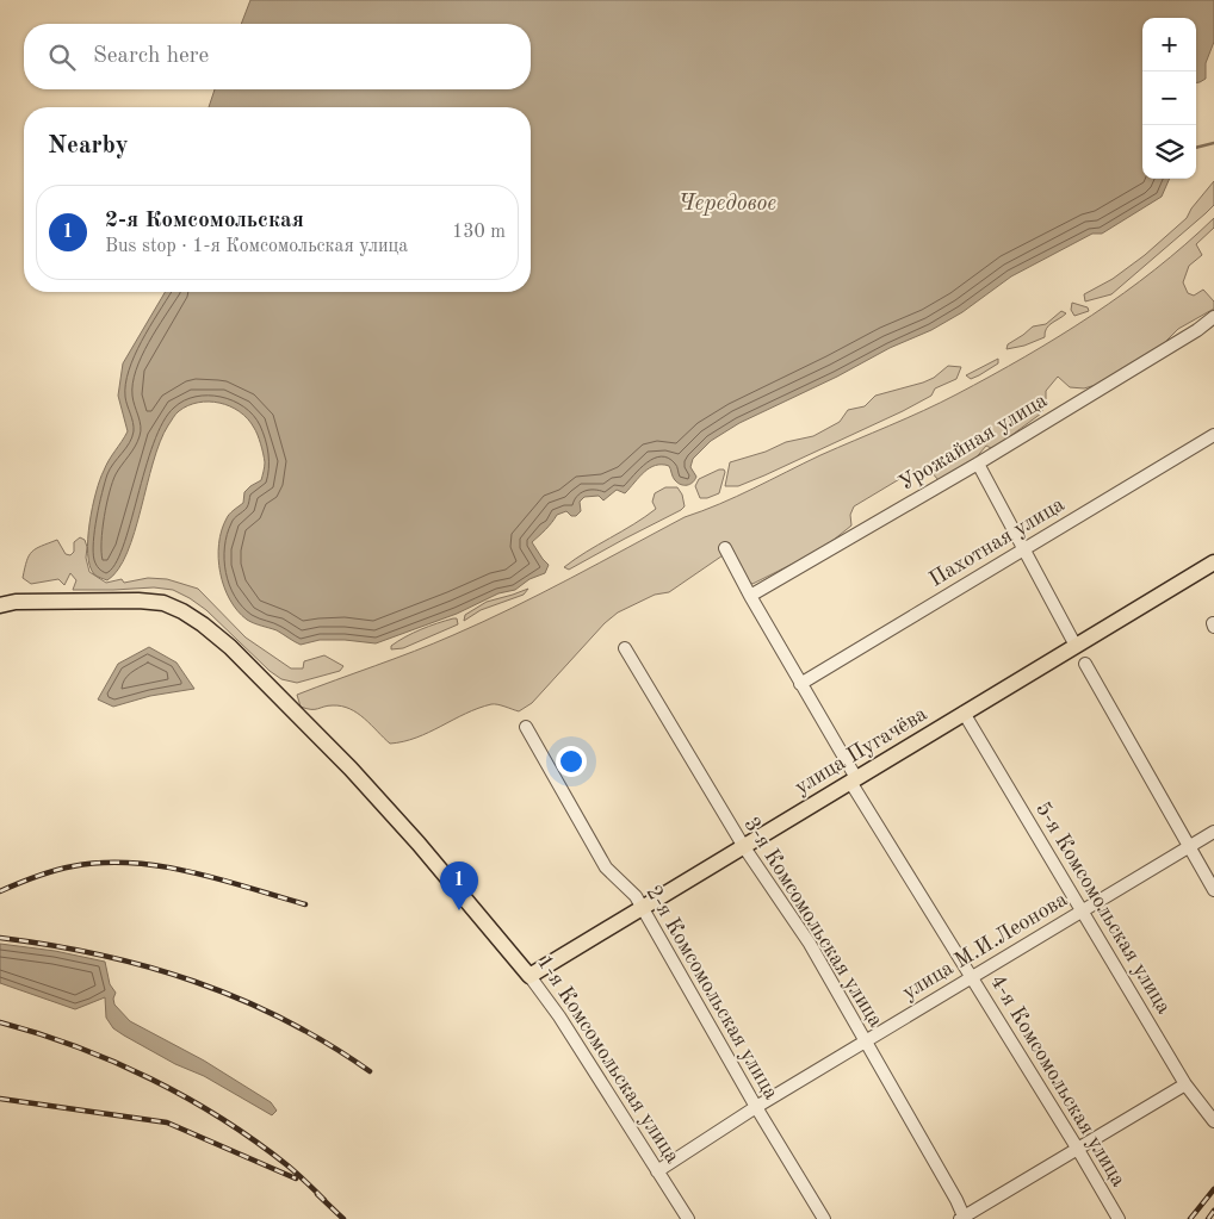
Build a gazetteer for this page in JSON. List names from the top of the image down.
{
  "streets": {
    "main road": ["улица Пугачёва", "1-я Комсомольская улица"],
    "street": [
      "Урожайная улица",
      "Пахотная улица",
      "5-я Комсомольская улица",
      "3-я Комсомольская улица",
      "улица М.И.Леонова",
      "2-я Комсомольская улица",
      "4-я Комсомольская улица"
    ]
  },
  "crossings": [
    ["Урожайная улица", "4-я Комсомольская улица"],
    ["Пахотная улица", "4-я Комсомольская улица"],
    ["улица Пугачёва", "5-я Комсомольская улица"],
    ["улица Пугачёва", "3-я Комсомольская улица"],
    ["улица Пугачёва", "2-я Комсомольская улица"],
    ["улица Пугачёва", "1-я Комсомольская улица"],
    ["улица Пугачёва", "4-я Комсомольская улица"],
    ["5-я Комсомольская улица", "улица М.И.Леонова"],
    ["3-я Комсомольская улица", "улица М.И.Леонова"],
    ["улица М.И.Леонова", "2-я Комсомольская улица"],
    ["улица М.И.Леонова", "1-я Комсомольская улица"],
    ["улица М.И.Леонова", "4-я Комсомольская улица"]
  ],
  "water": ["Чередовое"],
  "page": {
    "map_buttons": ["+", "−"],
    "search": "Search here",
    "heading": "Nearby",
    "list": [
      {
        "mark": "1",
        "name": "2-я Комсомольская",
        "note": "Bus stop · 1-я Комсомольская улица",
        "value": "130 m"
      }
    ],
    "pins": "1"
  }
}
